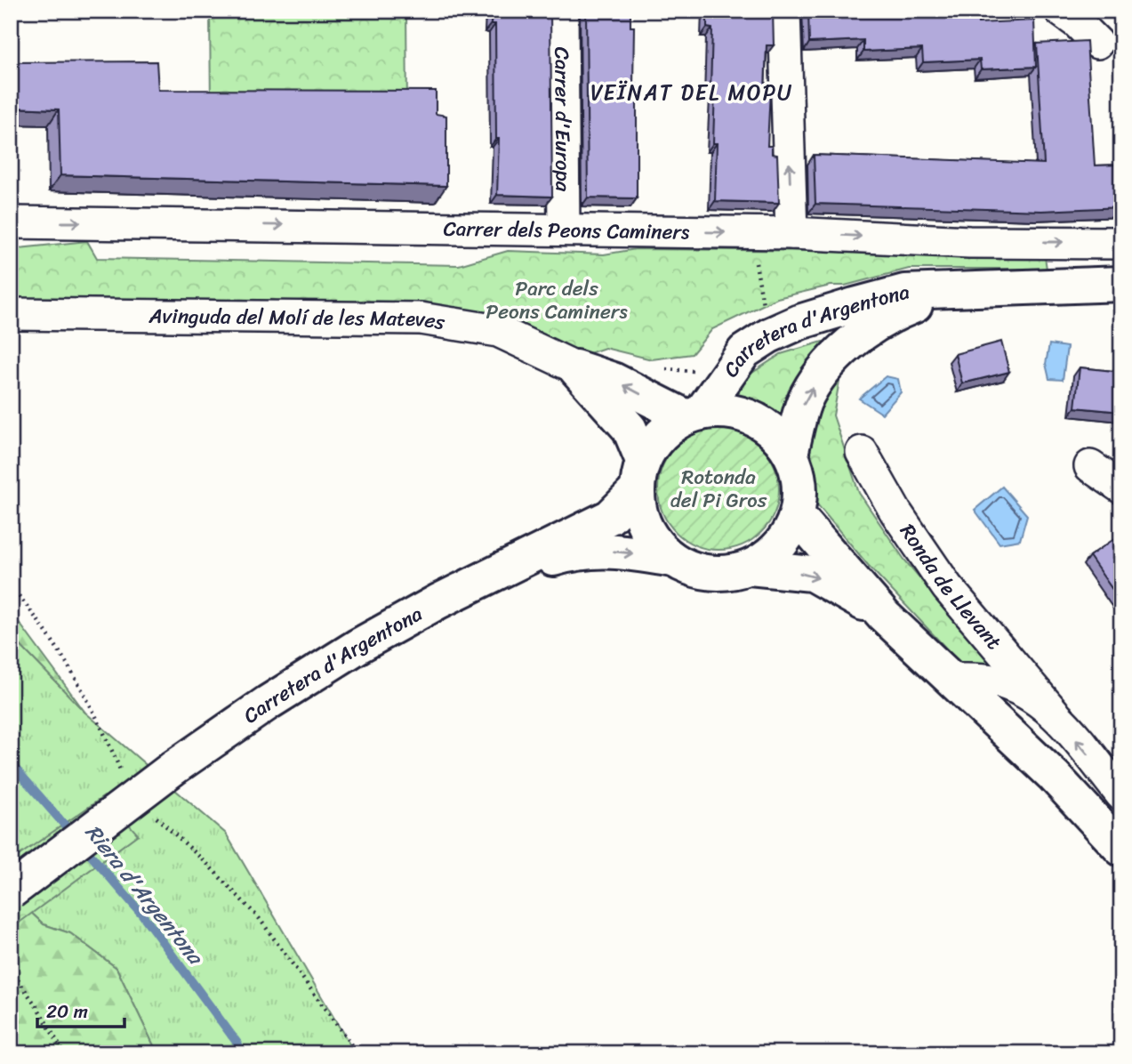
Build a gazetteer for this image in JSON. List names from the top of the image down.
{
  "streets": {
    "street": [
      "Carrer d'Europa",
      "Carrer dels Peons Caminers",
      "Avinguda del Molí de les Mateves",
      "Carretera d'Argentona",
      "Ronda de Llevant"
    ]
  },
  "crossings": [
    ["Carrer d'Europa", "Carrer dels Peons Caminers"]
  ],
  "one_way": ["Carrer dels Peons Caminers"],
  "districts": ["VEÏNAT DEL MOPU"],
  "water": ["Riera d'Argentona"],
  "parks": ["Parc dels Peons Caminers", "Rotonda del Pi Gros"],
  "scale_bar": "20 m"
}
